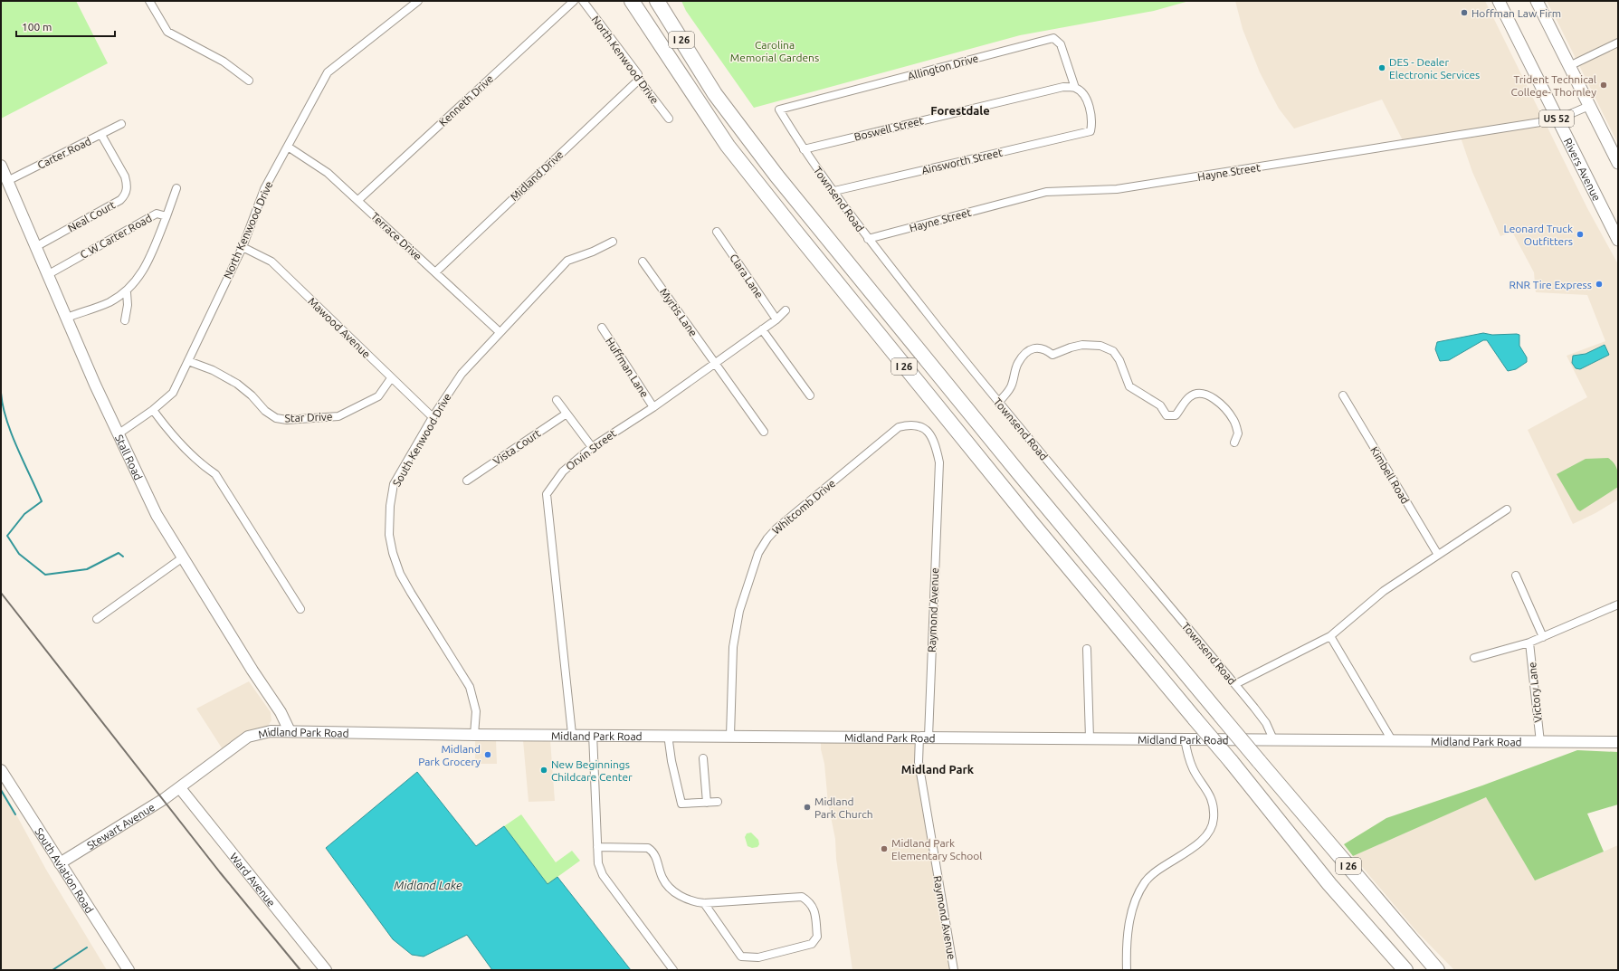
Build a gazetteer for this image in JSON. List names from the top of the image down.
{
  "streets": {
    "highway": ["I 26"],
    "main road": ["US 52", "Rivers Avenue"],
    "street": [
      "North Kenwood Drive",
      "Allington Drive",
      "Kenneth Drive",
      "Boswell Street",
      "Carter Road",
      "Ainsworth Street",
      "Hayne Street",
      "Midland Drive",
      "Townsend Road",
      "Neal Court",
      "C W Carter Road",
      "Terrace Drive",
      "Clara Lane",
      "Myrtis Lane",
      "Mawood Avenue",
      "Huffman Lane",
      "Star Drive",
      "South Kenwood Drive",
      "Vista Court",
      "Orvin Street",
      "Stall Road",
      "Kimbell Road",
      "Whitcomb Drive",
      "Raymond Avenue",
      "Victory Lane",
      "Midland Park Road",
      "Stewart Avenue",
      "South Aviation Road",
      "Ward Avenue"
    ]
  },
  "crossings": [
    ["North Kenwood Drive", "Midland Drive"],
    ["North Kenwood Drive", "Terrace Drive"],
    ["North Kenwood Drive", "Mawood Avenue"],
    ["North Kenwood Drive", "Star Drive"],
    ["North Kenwood Drive", "Stall Road"],
    ["Allington Drive", "Boswell Street"],
    ["Allington Drive", "Ainsworth Street"],
    ["Allington Drive", "Townsend Road"],
    ["Kenneth Drive", "Terrace Drive"],
    ["US 52", "Hayne Street"],
    ["Boswell Street", "Ainsworth Street"],
    ["Boswell Street", "Townsend Road"],
    ["Carter Road", "Neal Court"],
    ["Carter Road", "Stall Road"],
    ["Ainsworth Street", "Townsend Road"],
    ["Rivers Avenue", "Hayne Street"],
    ["Hayne Street", "Townsend Road"],
    ["Midland Drive", "Terrace Drive"],
    ["Townsend Road", "Midland Park Road"],
    ["Neal Court", "Stall Road"],
    ["C W Carter Road", "Stall Road"],
    ["Terrace Drive", "South Kenwood Drive"],
    ["Clara Lane", "Orvin Street"],
    ["Myrtis Lane", "Orvin Street"],
    ["Mawood Avenue", "Star Drive"],
    ["Mawood Avenue", "South Kenwood Drive"],
    ["Huffman Lane", "Orvin Street"],
    ["South Kenwood Drive", "Midland Park Road"],
    ["Orvin Street", "Midland Park Road"],
    ["Stall Road", "Midland Park Road"],
    ["Whitcomb Drive", "Raymond Avenue"],
    ["Whitcomb Drive", "Midland Park Road"],
    ["Raymond Avenue", "Midland Park Road"],
    ["Victory Lane", "Midland Park Road"],
    ["Midland Park Road", "Stewart Avenue"],
    ["Midland Park Road", "Ward Avenue"],
    ["Stewart Avenue", "South Aviation Road"],
    ["Stewart Avenue", "Ward Avenue"]
  ],
  "districts": ["Forestdale", "Midland Park"],
  "water": ["Midland Lake"],
  "parks": ["Carolina Memorial Gardens"],
  "places": [
    "Hoffman Law Firm",
    "DES - Dealer Electronic Services",
    "Trident Technical College- Thornley",
    "Leonard Truck Outfitters",
    "RNR Tire Express",
    "Midland Park Grocery",
    "New Beginnings Childcare Center",
    "Midland Park Church",
    "Midland Park Elementary School"
  ],
  "scale_bar": "100 m"
}
